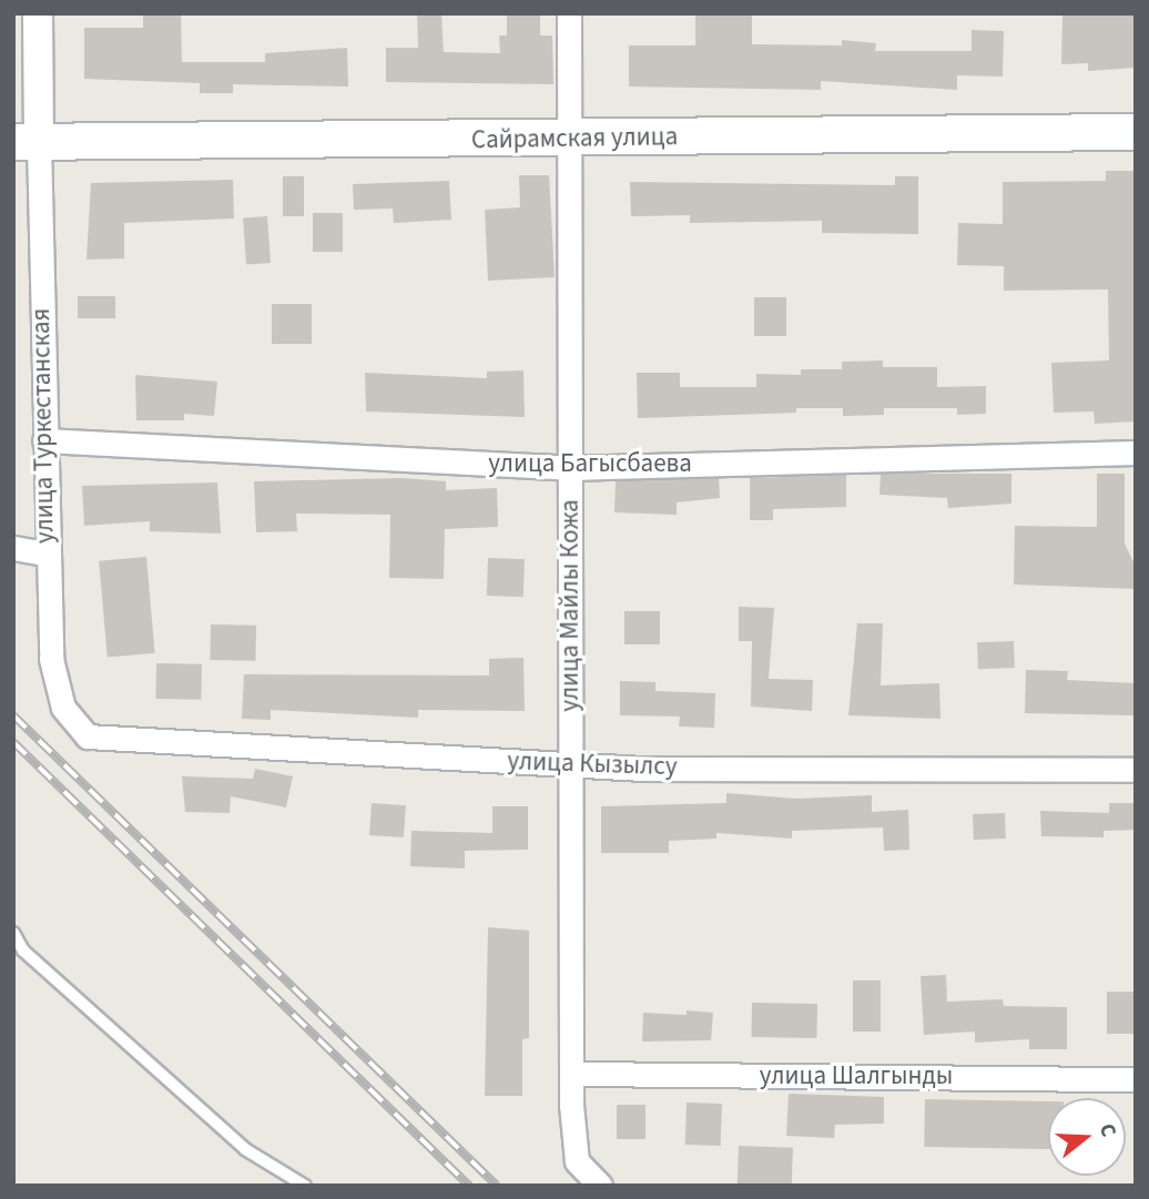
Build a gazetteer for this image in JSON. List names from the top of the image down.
{
  "streets": {
    "main road": ["Сайрамская улица"],
    "street": [
      "улица Туркестанская",
      "улица Багысбаева",
      "улица Майлы Кожа",
      "улица Кызылсу",
      "улица Шалгынды"
    ]
  },
  "crossings": [
    ["Сайрамская улица", "улица Туркестанская"],
    ["Сайрамская улица", "улица Майлы Кожа"],
    ["улица Туркестанская", "улица Багысбаева"],
    ["улица Туркестанская", "улица Кызылсу"],
    ["улица Багысбаева", "улица Майлы Кожа"],
    ["улица Майлы Кожа", "улица Кызылсу"]
  ],
  "north": "right"
}
